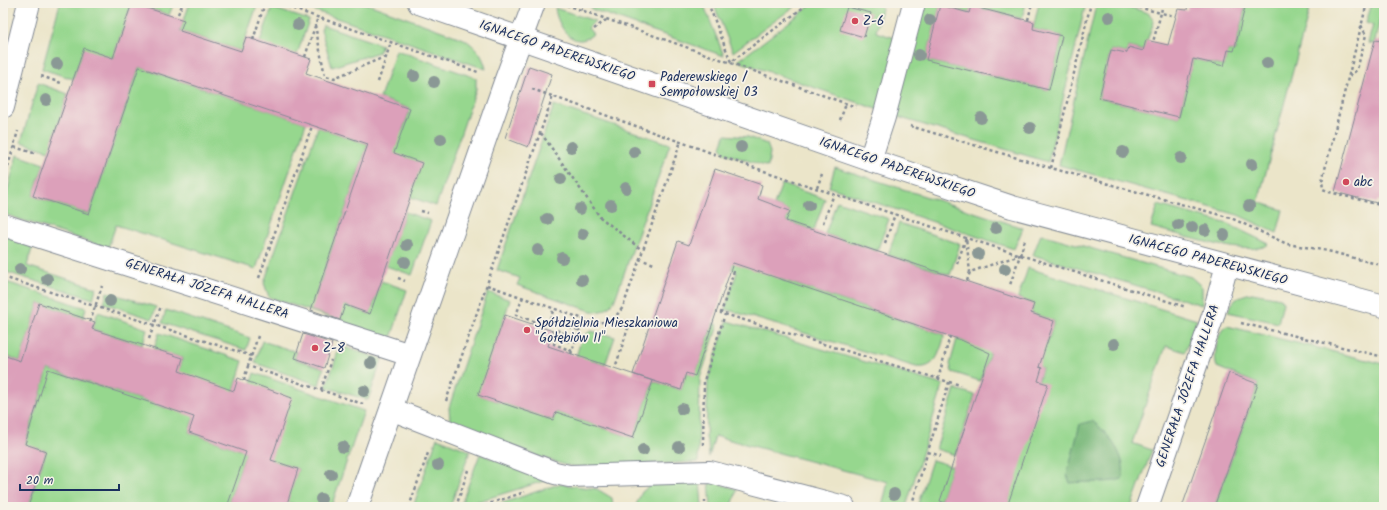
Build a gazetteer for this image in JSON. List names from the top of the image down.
{
  "streets": {
    "street": ["IGNACEGO PADEREWSKIEGO", "GENERAŁA JÓZEFA HALLERA"]
  },
  "crossings": [
    ["IGNACEGO PADEREWSKIEGO", "GENERAŁA JÓZEFA HALLERA"]
  ],
  "places": {
    "other": [
      "Z-6",
      "abc",
      "Spółdzielnia Mieszkaniowa \"Gołębiów II\"",
      "Z-8"
    ],
    "transit": ["Paderewskiego / Sempołowskiej 03"]
  },
  "scale_bar": "20 m"
}
